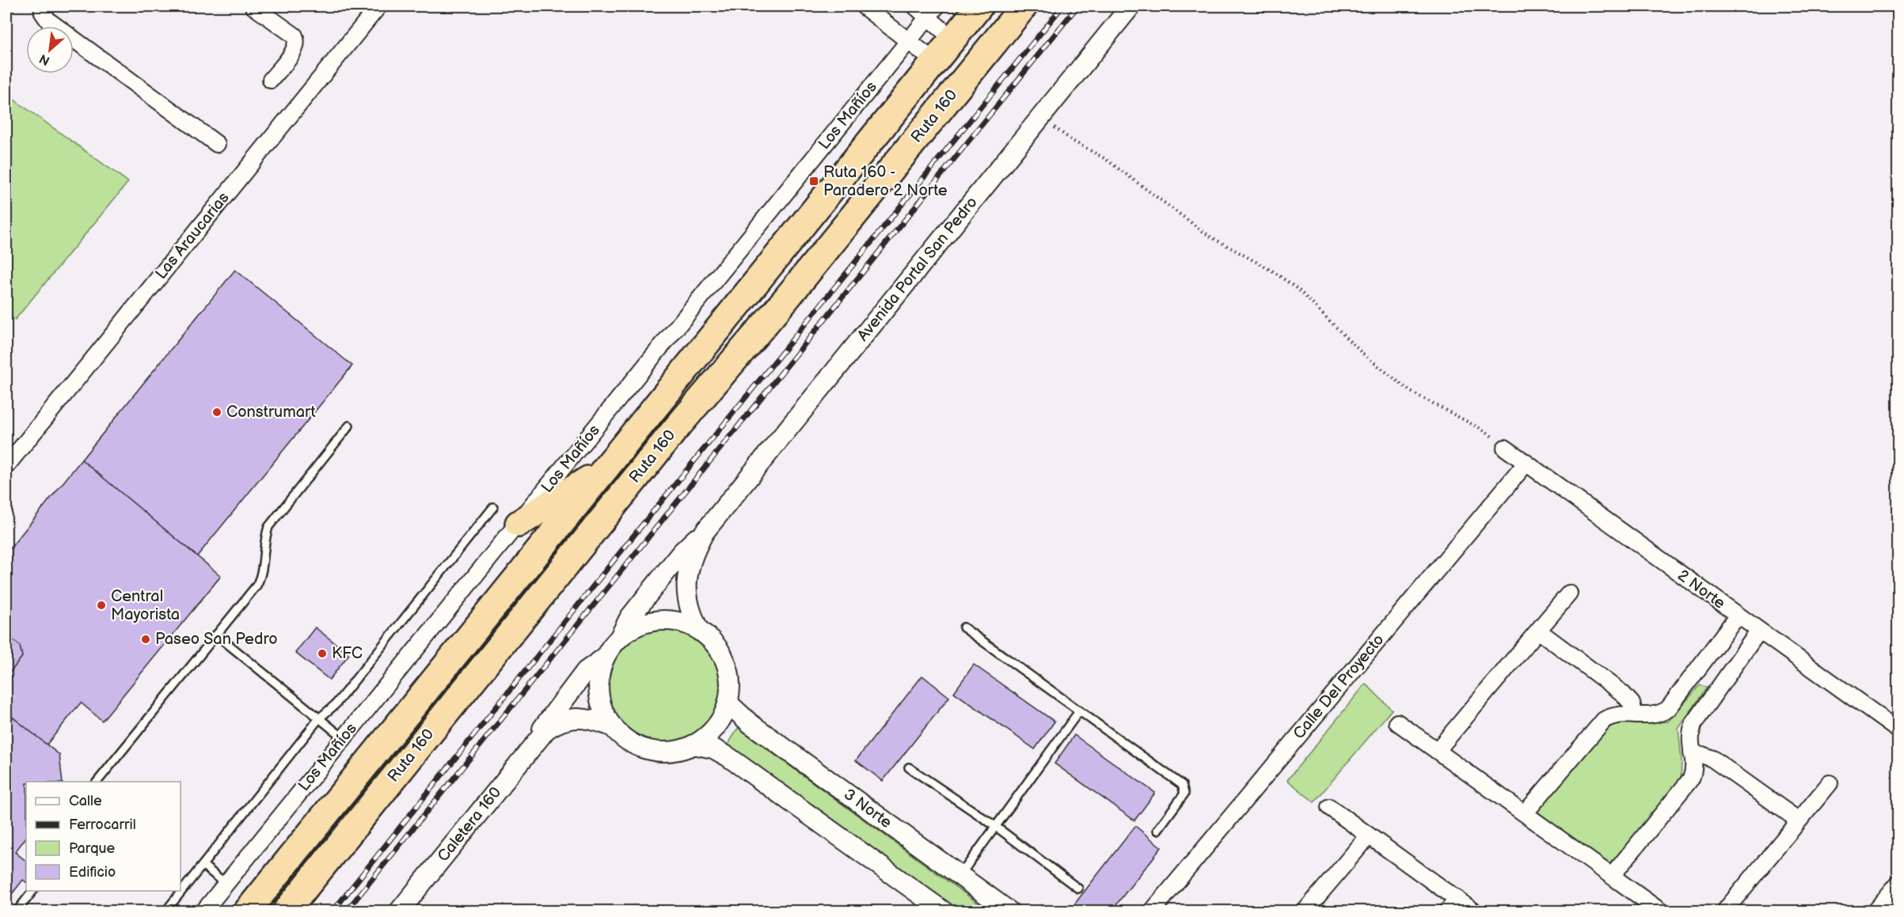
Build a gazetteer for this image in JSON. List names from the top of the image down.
{
  "streets": {
    "highway": ["Ruta 160"],
    "street": [
      "Los Mañíos",
      "Las Araucarias",
      "Avenida Portal San Pedro",
      "2 Norte",
      "Calle Del Proyecto",
      "3 Norte",
      "Caletera 160"
    ]
  },
  "crossings": [
    ["Avenida Portal San Pedro", "3 Norte"],
    ["Avenida Portal San Pedro", "Caletera 160"],
    ["2 Norte", "Calle Del Proyecto"],
    ["3 Norte", "Caletera 160"]
  ],
  "places": {
    "transit": ["Ruta 160 - Paradero 2 Norte"],
    "other": [
      "Construmart",
      "Central Mayorista",
      "Paseo San Pedro",
      "KFC"
    ]
  },
  "legend": [
    "Calle",
    "Ferrocarril",
    "Parque",
    "Edificio"
  ],
  "north": "bottom left"
}
